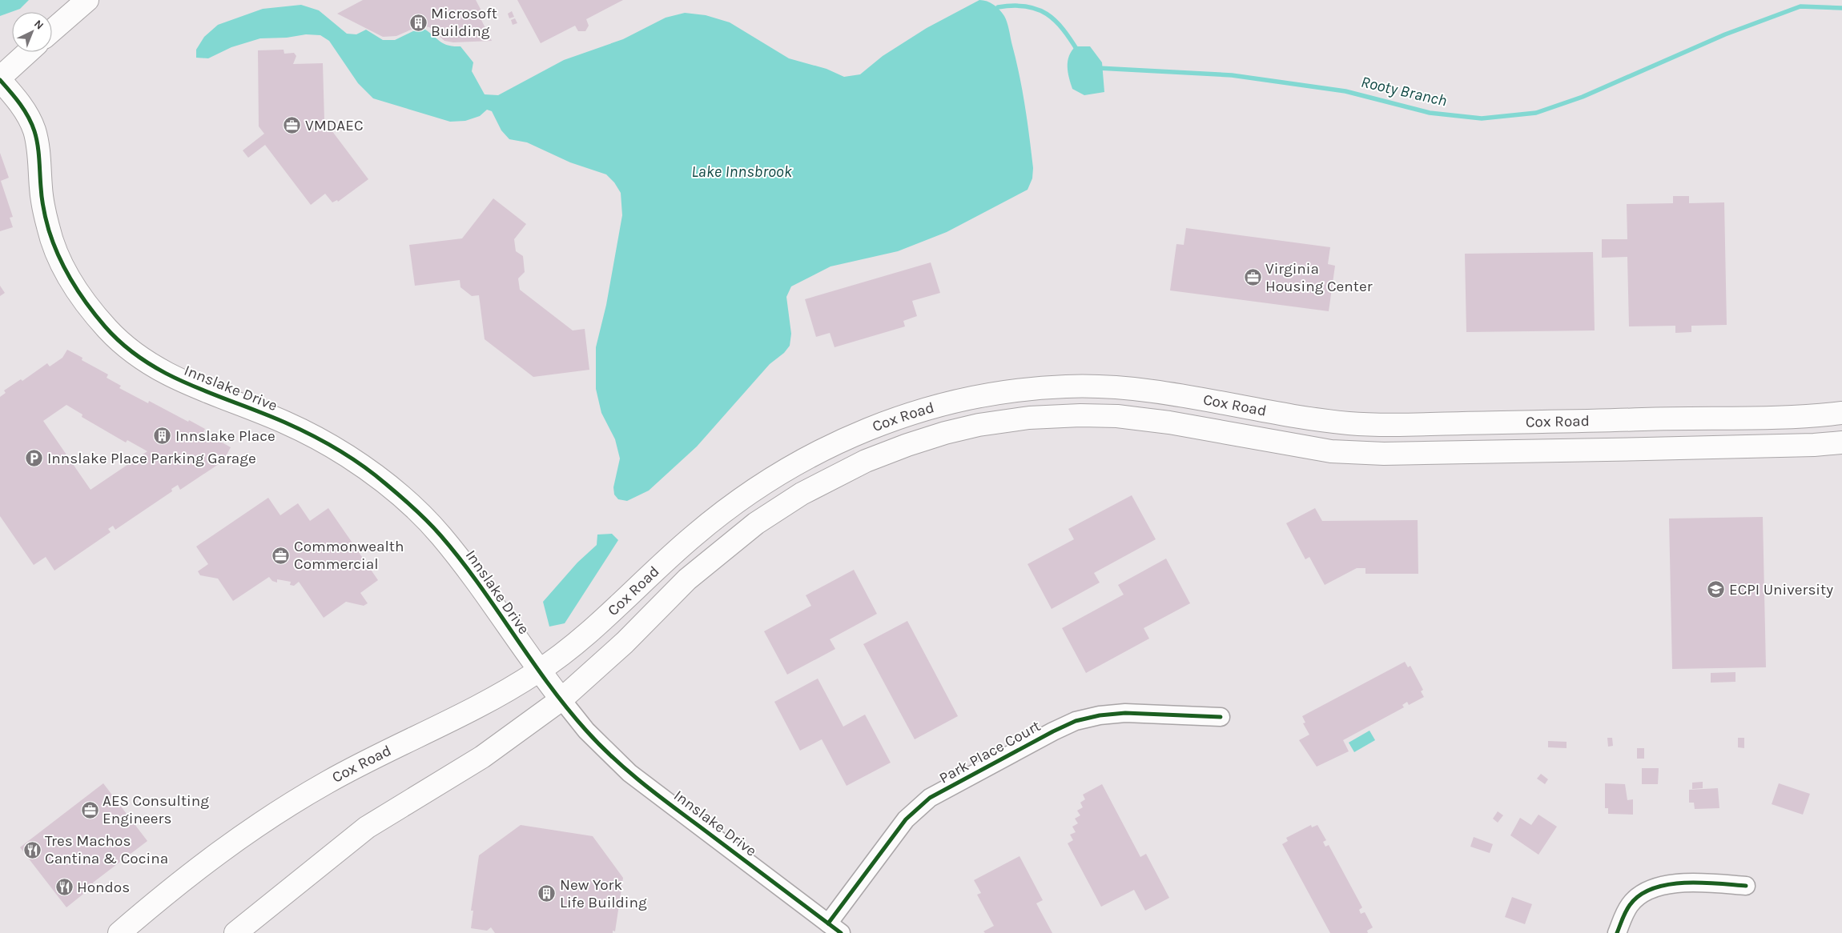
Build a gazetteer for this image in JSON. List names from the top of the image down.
{
  "streets": {
    "main road": ["Innslake Drive", "Cox Road"],
    "street": ["Park Place Court"]
  },
  "crossings": [
    ["Innslake Drive", "Cox Road"],
    ["Innslake Drive", "Park Place Court"]
  ],
  "water": ["Rooty Branch", "Lake Innsbrook"],
  "places": {
    "building": ["Microsoft Building", "Innslake Place", "New York Life Building"],
    "office": [
      "VMDAEC",
      "Virginia Housing Center",
      "Commonwealth Commercial",
      "AES Consulting Engineers"
    ],
    "parking": ["Innslake Place Parking Garage"],
    "school or university": ["ECPI University"],
    "restaurant": ["Tres Machos Cantina & Cocina", "Hondos"]
  },
  "north": "top right"
}
